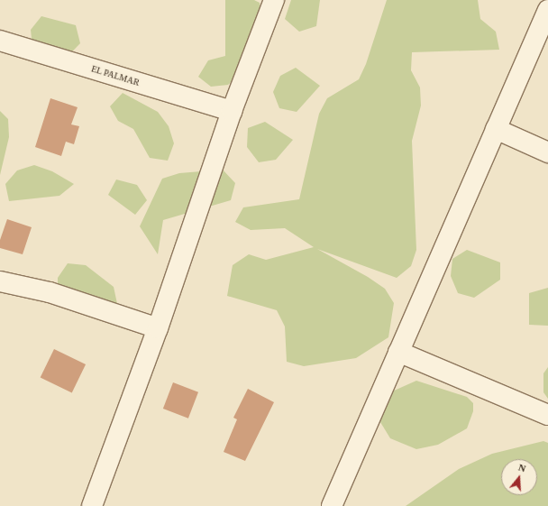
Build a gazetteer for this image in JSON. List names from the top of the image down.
{
  "streets": {
    "street": ["EL PALMAR"]
  },
  "north": "top"
}
